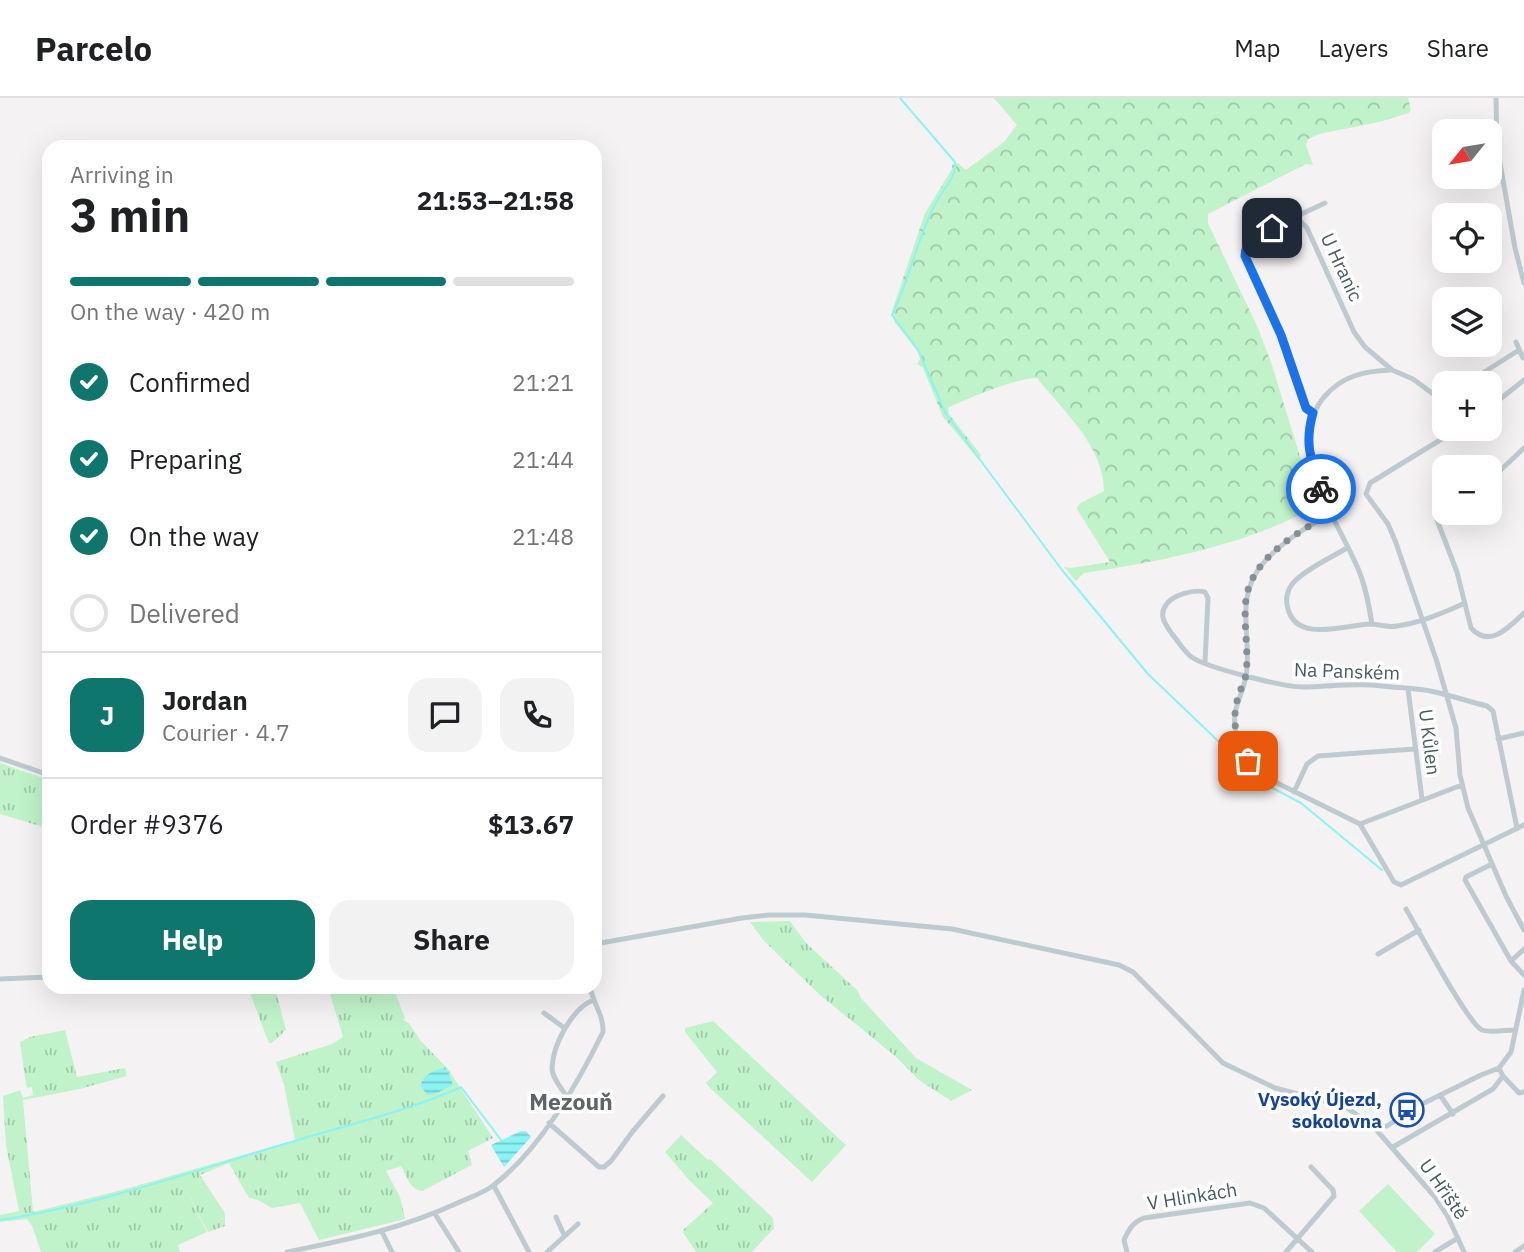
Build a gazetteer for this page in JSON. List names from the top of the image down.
{
  "streets": {
    "street": [
      "U Hranic",
      "Na Panském",
      "U Kůlen",
      "U Hřiště",
      "V Hlinkách"
    ]
  },
  "crossings": [
    ["Na Panském", "U Kůlen"]
  ],
  "districts": ["Mezouň"],
  "places": {
    "bus stop": ["Vysoký Újezd, sokolovna"]
  },
  "north": "bottom left",
  "page": {
    "header": "Parcelo",
    "nav": ["Map", "Layers", "Share"],
    "map_buttons": ["+", "−"],
    "heading": ["3 min", "Arriving in", "21:53–21:58"],
    "panel": [
      "Jordan",
      "Courier · 4.7",
      "Order #9376",
      "$13.67"
    ],
    "bar": "On the way · 420 m",
    "list": [
      ["Confirmed", "21:21"],
      ["Preparing", "21:44"],
      ["On the way", "21:48"],
      "Delivered"
    ],
    "round": "J",
    "buttons": ["Help", "Share"]
  }
}
